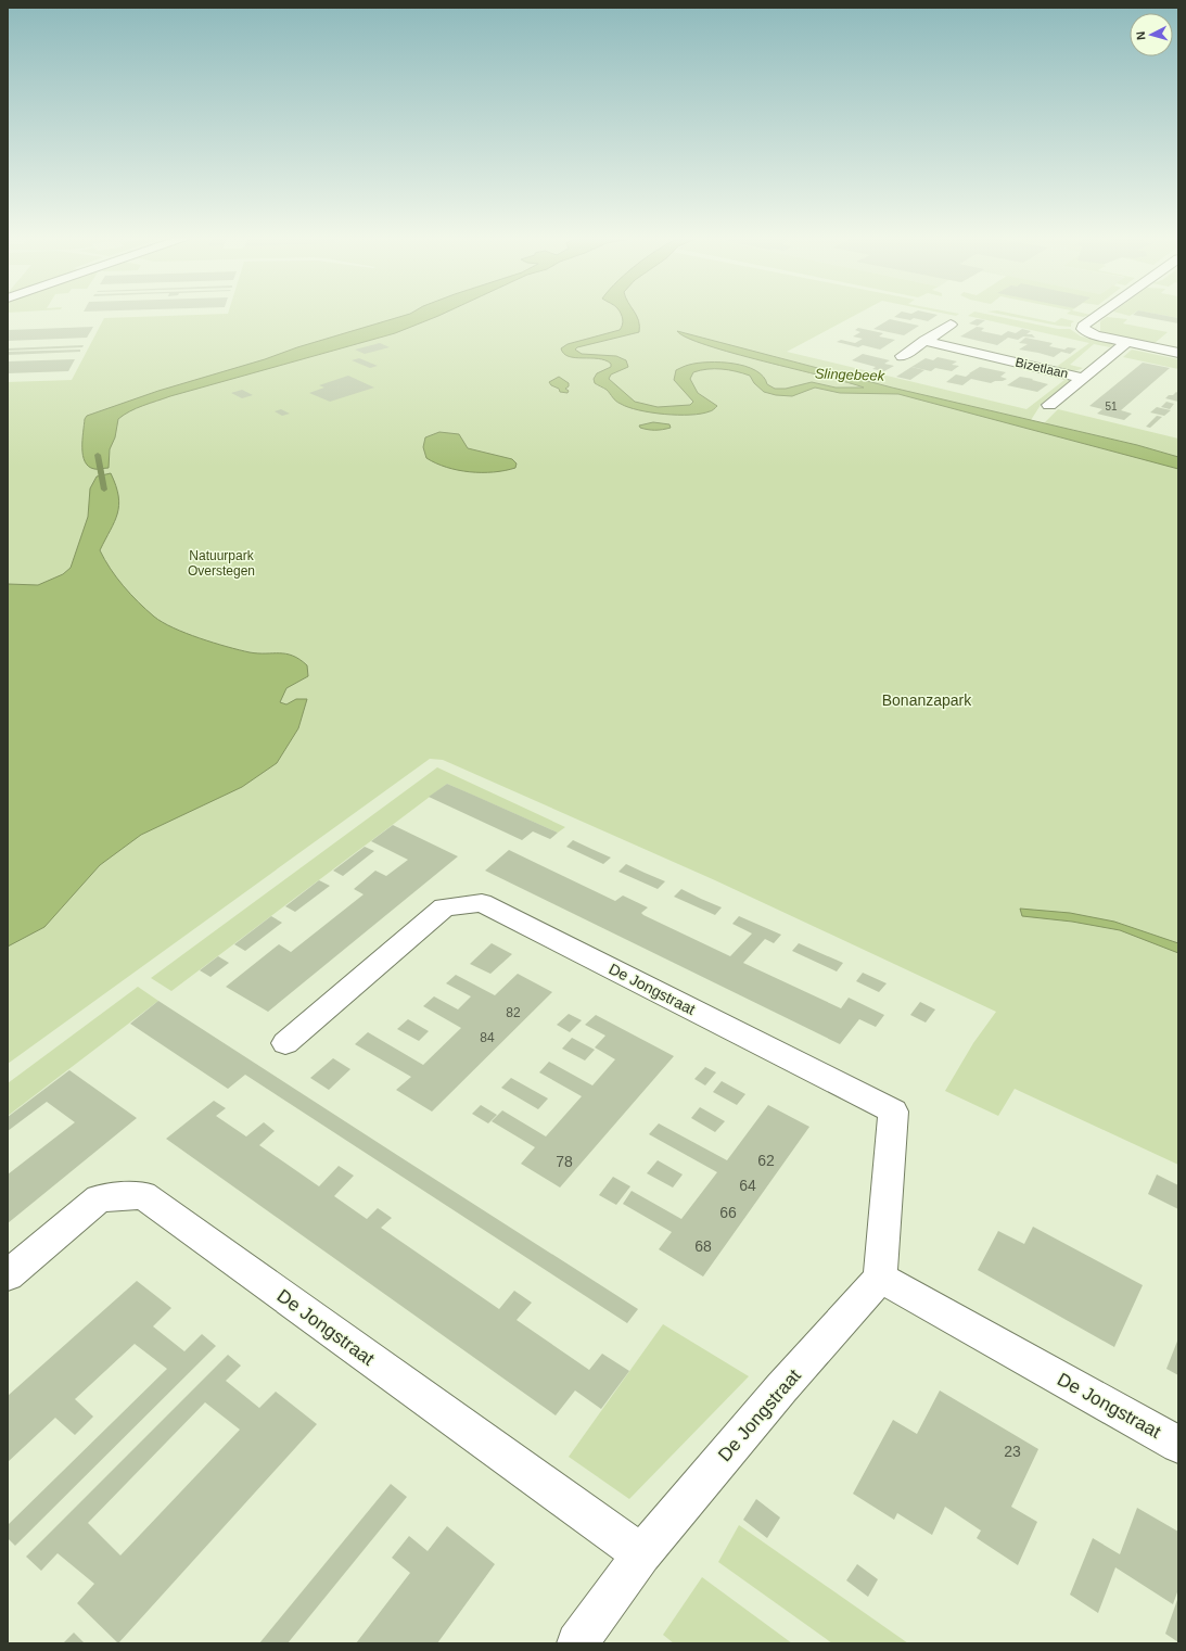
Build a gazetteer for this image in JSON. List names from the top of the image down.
{
  "streets": {
    "street": ["Bizetlaan", "De Jongstraat"]
  },
  "water": ["Slingebeek"],
  "parks": ["Natuurpark Overstegen", "Bonanzapark"],
  "house_numbers": [
    "51",
    "82",
    "84",
    "62",
    "78",
    "64",
    "66",
    "68",
    "23"
  ],
  "north": "left"
}
